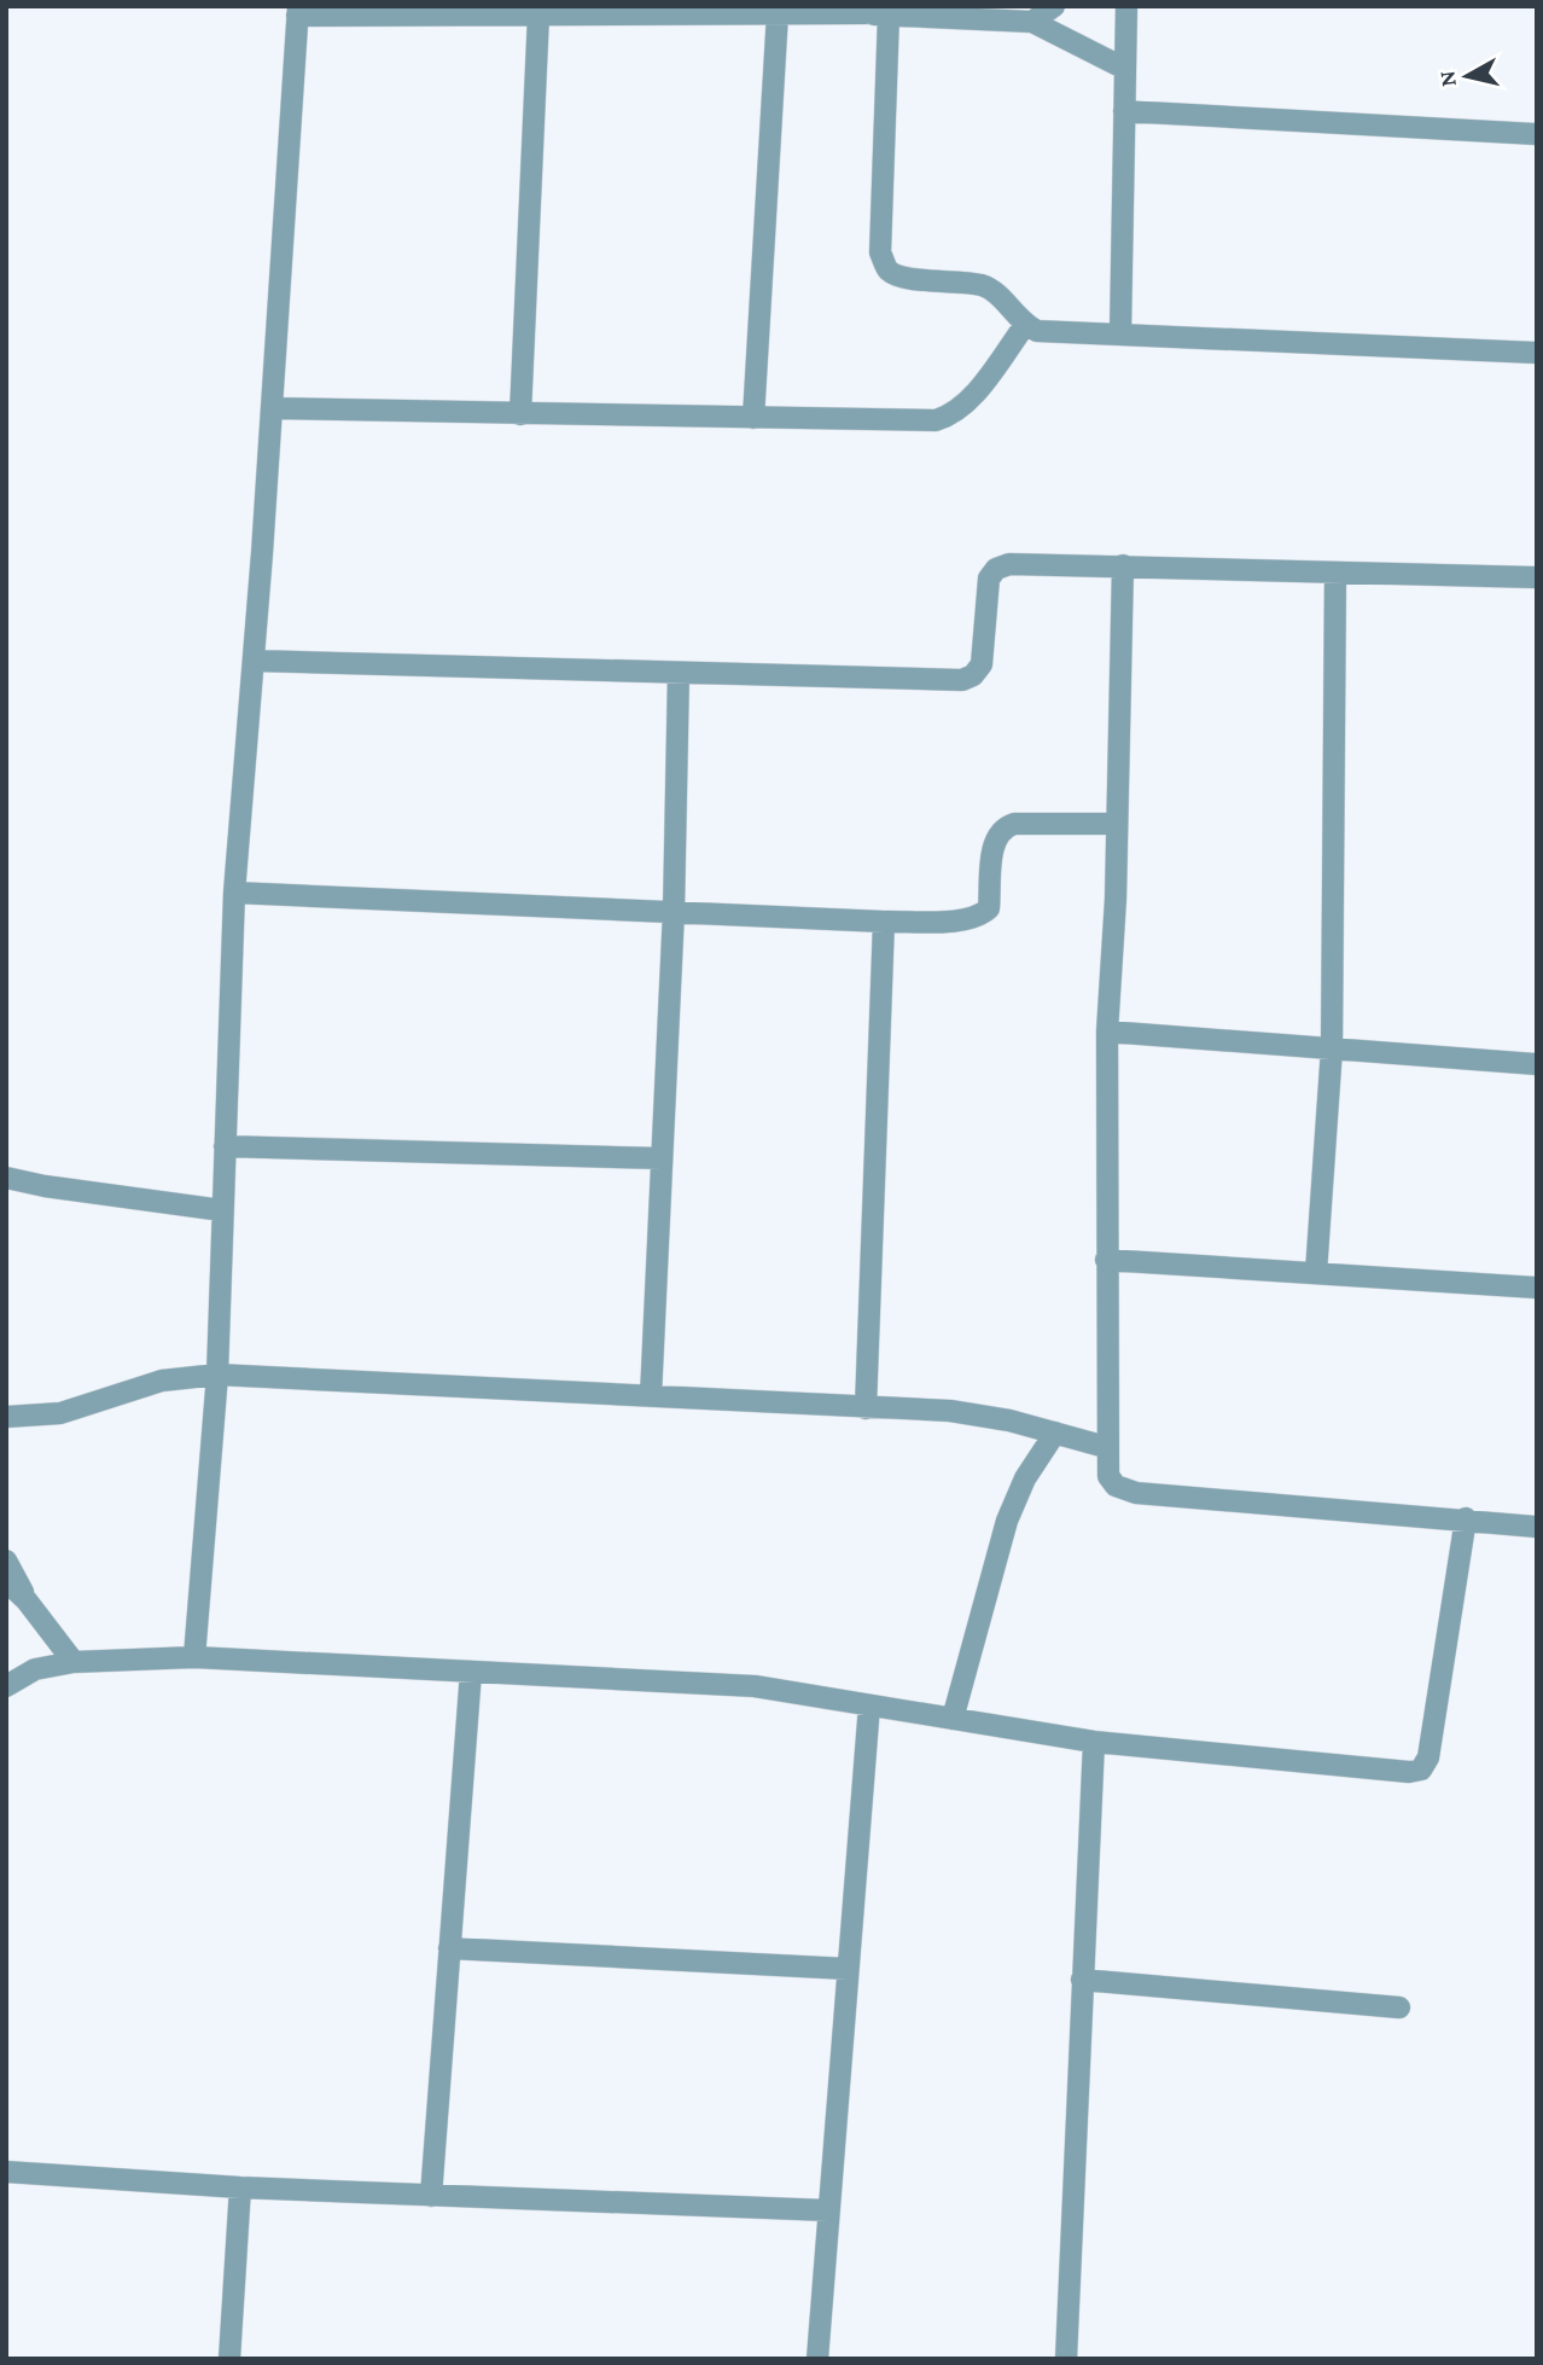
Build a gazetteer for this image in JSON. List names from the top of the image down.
{
  "north": "left"
}
